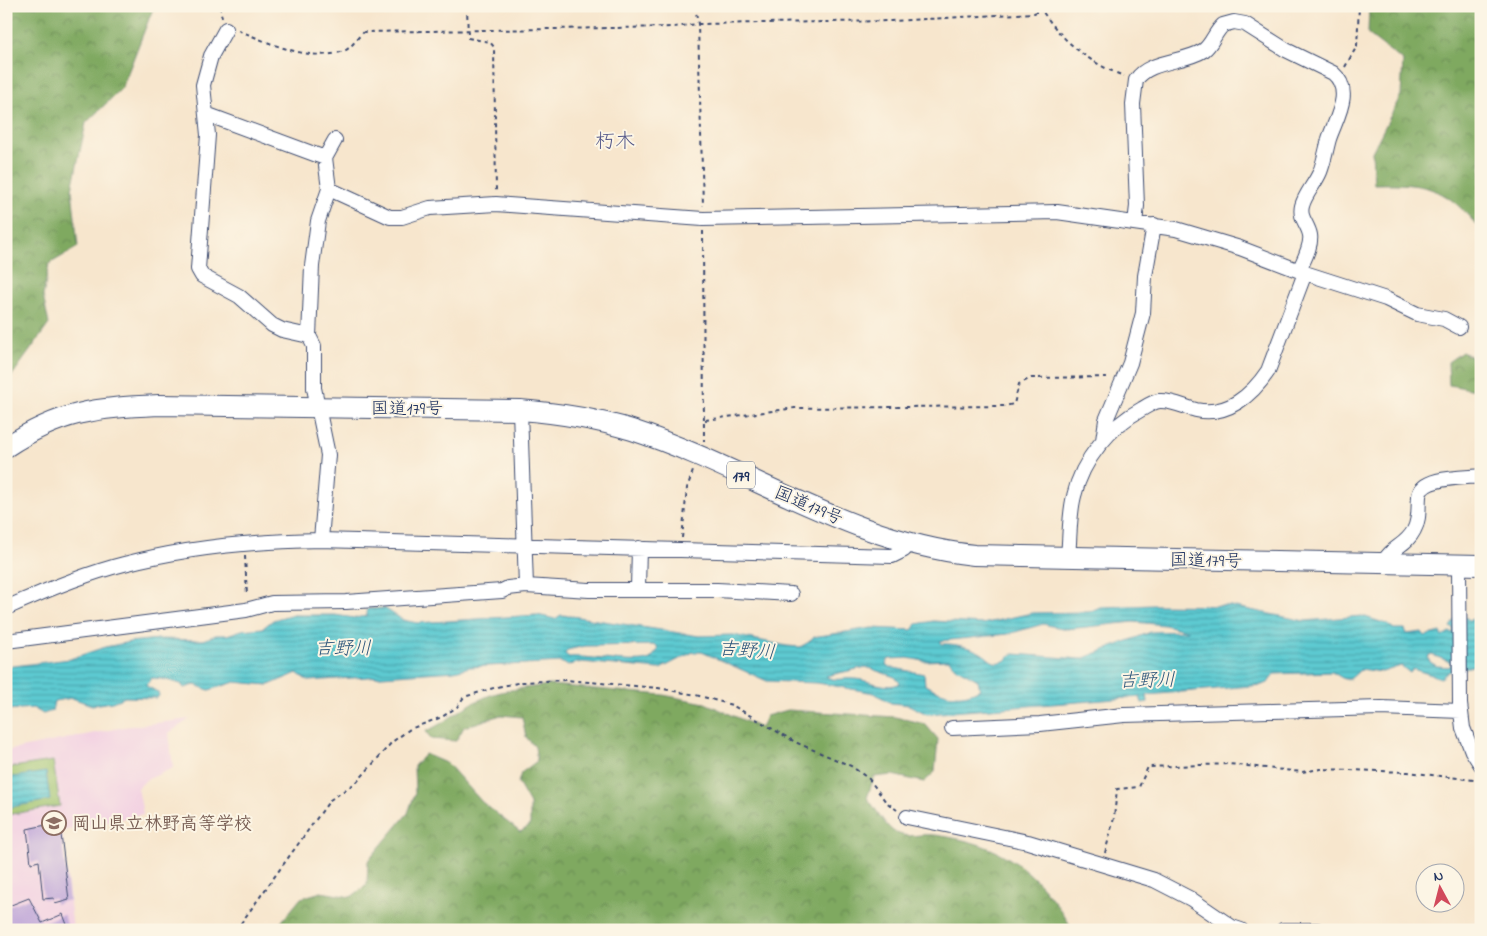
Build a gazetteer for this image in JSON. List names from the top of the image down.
{
  "streets": {
    "highway": ["国道179号", "179"]
  },
  "districts": ["朽木"],
  "water": ["吉野川"],
  "places": {
    "school or university": ["岡山県立林野高等学校"]
  },
  "north": "top"
}
